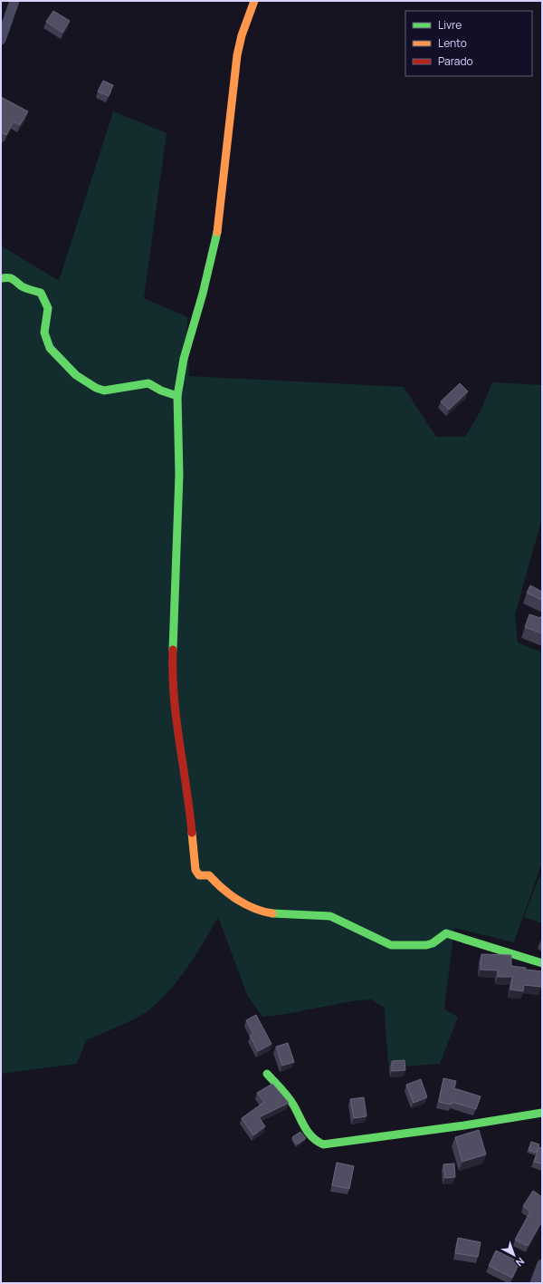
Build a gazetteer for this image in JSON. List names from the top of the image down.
{
  "legend": ["Livre", "Lento", "Parado"],
  "north": "bottom right"
}
